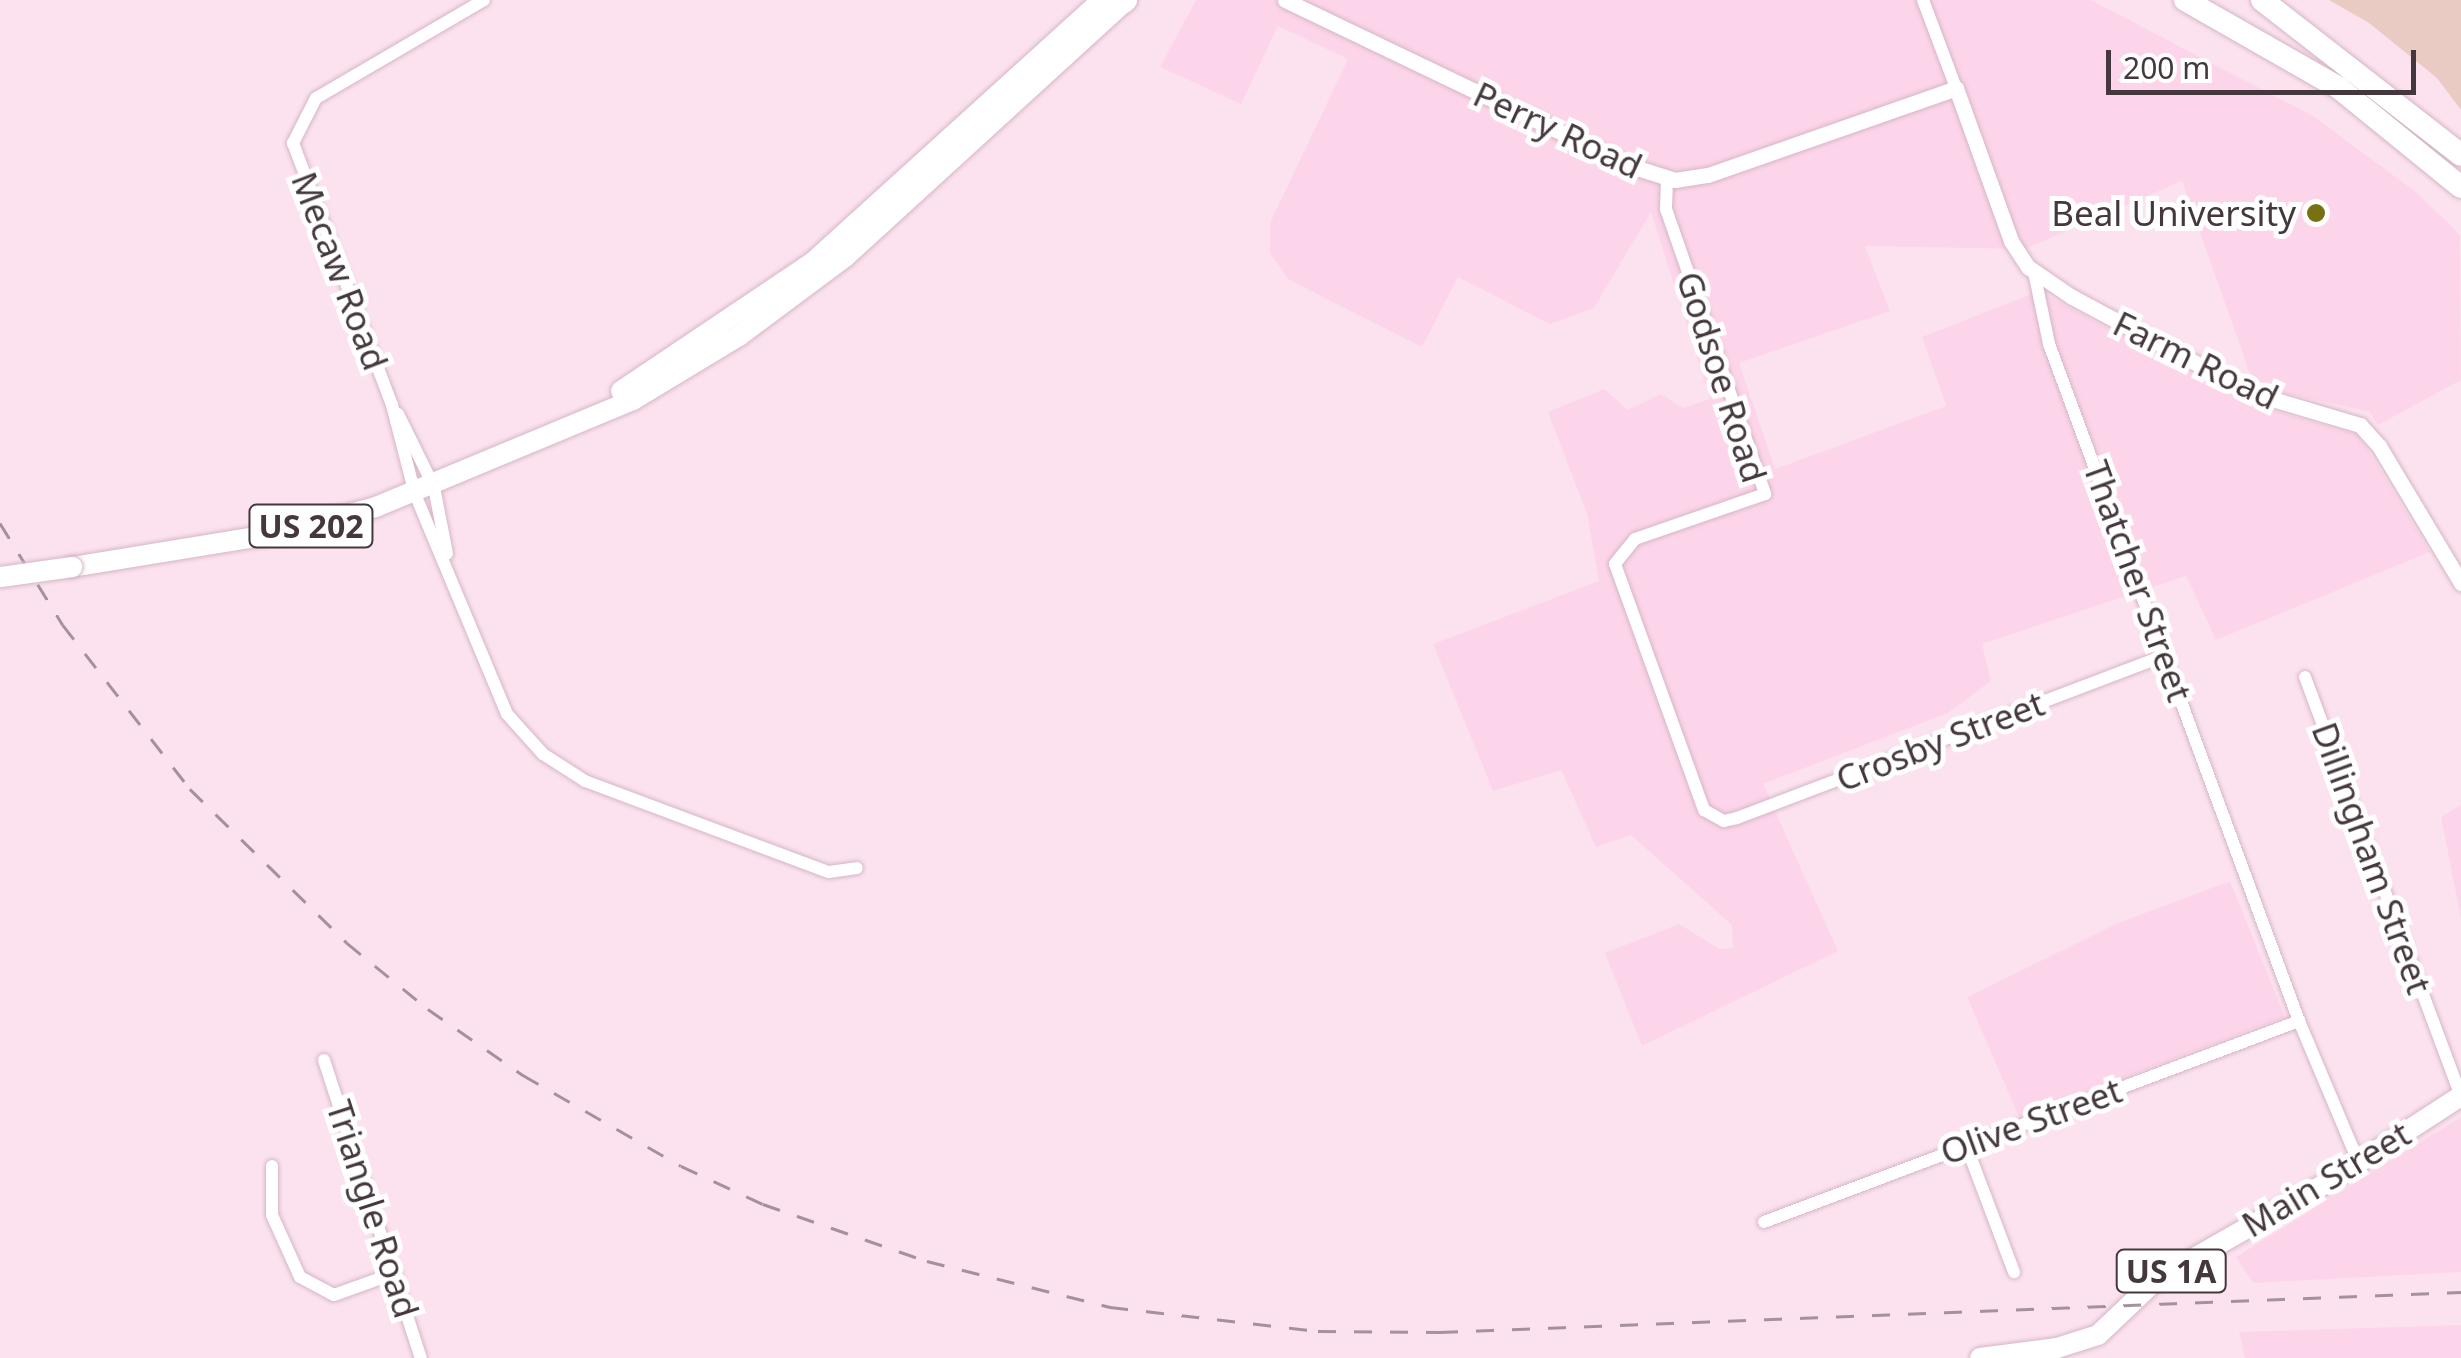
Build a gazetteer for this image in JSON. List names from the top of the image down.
{
  "streets": {
    "main road": ["US 202", "Main Street", "US 1A"],
    "street": [
      "Perry Road",
      "Mecaw Road",
      "Farm Road",
      "Godsoe Road",
      "Thatcher Street",
      "Crosby Street",
      "Dillingham Street",
      "Olive Street",
      "Triangle Road"
    ]
  },
  "crossings": [
    ["Perry Road", "Godsoe Road"],
    ["Perry Road", "Thatcher Street"],
    ["Mecaw Road", "US 202"],
    ["Farm Road", "Thatcher Street"],
    ["Godsoe Road", "Crosby Street"],
    ["Thatcher Street", "Crosby Street"],
    ["Thatcher Street", "Olive Street"],
    ["Thatcher Street", "Main Street"],
    ["Dillingham Street", "Main Street"]
  ],
  "places": ["Beal University"],
  "scale_bar": "200 m"
}
